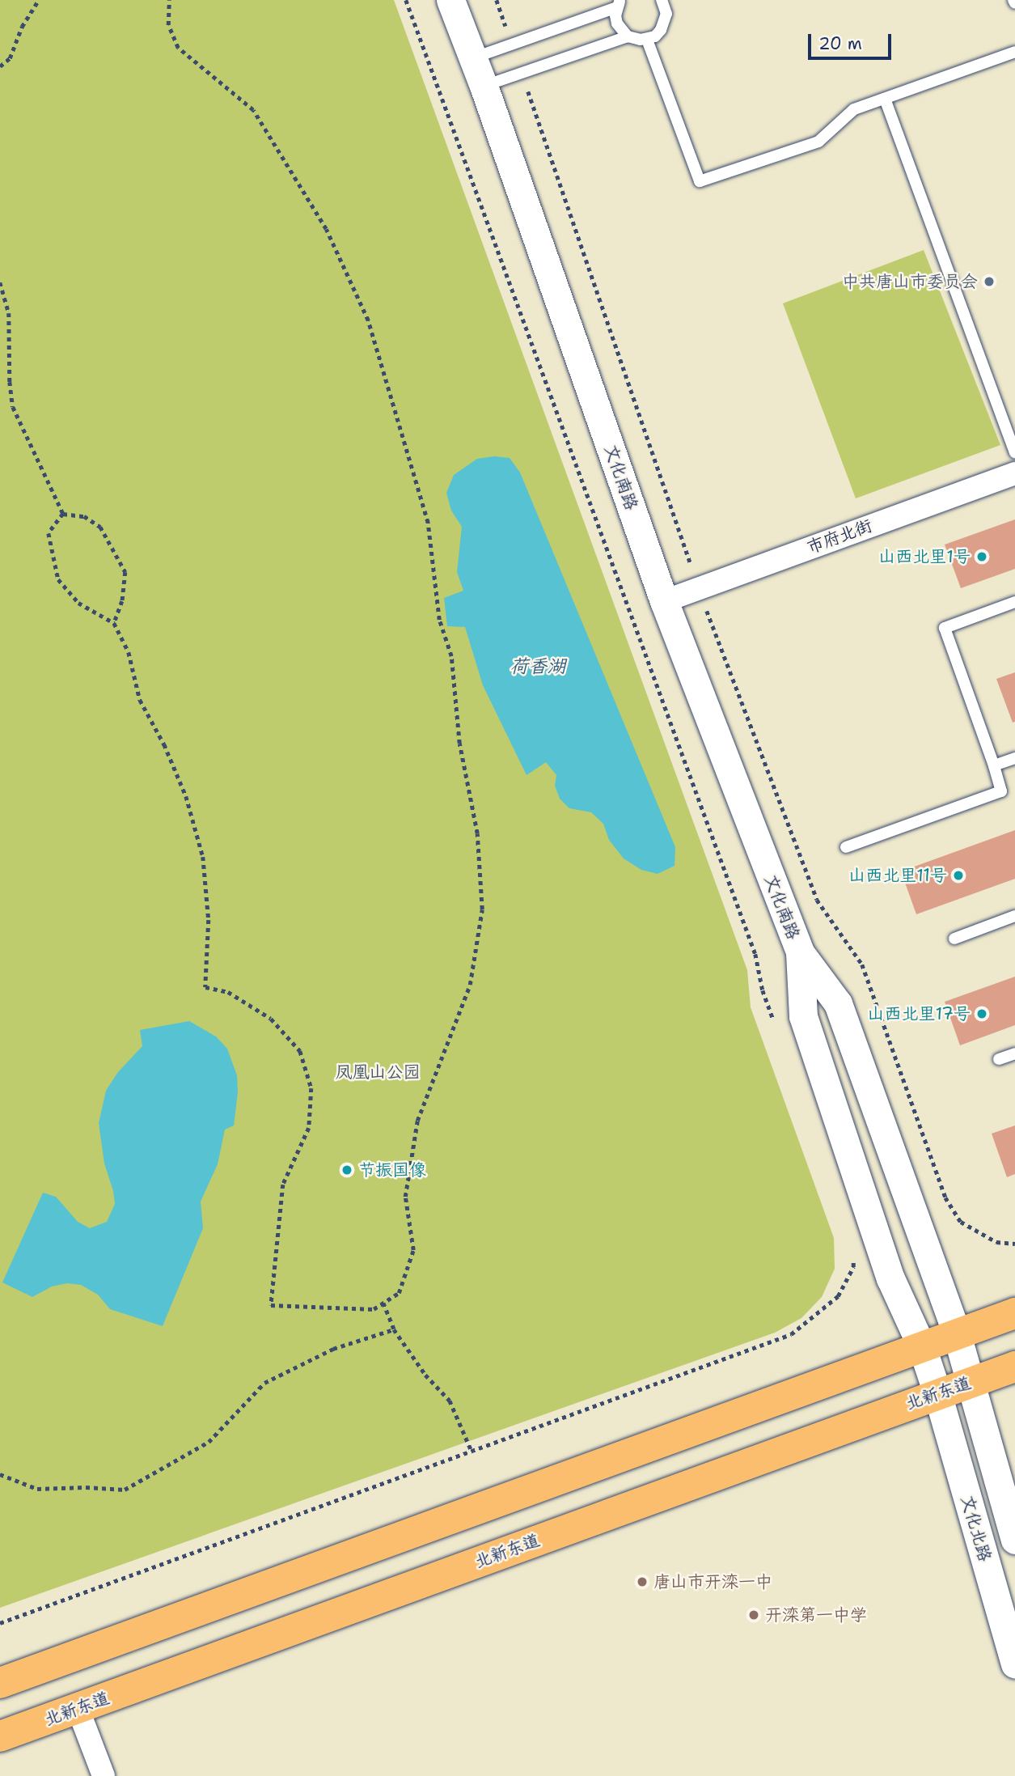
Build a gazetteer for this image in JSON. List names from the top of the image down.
{
  "streets": {
    "main road": ["北新东道"],
    "street": ["文化南路", "市府北街", "文化北路"]
  },
  "crossings": [
    ["文化南路", "市府北街"],
    ["文化南路", "北新东道"],
    ["文化南路", "文化北路"],
    ["北新东道", "文化北路"]
  ],
  "water": ["荷香湖"],
  "parks": ["凤凰山公园"],
  "places": [
    "中共唐山市委员会",
    "山西北里1号",
    "山西北里11号",
    "山西北里17号",
    "节振国像",
    "唐山市开滦一中",
    "开滦第一中学"
  ],
  "scale_bar": "20 m"
}
